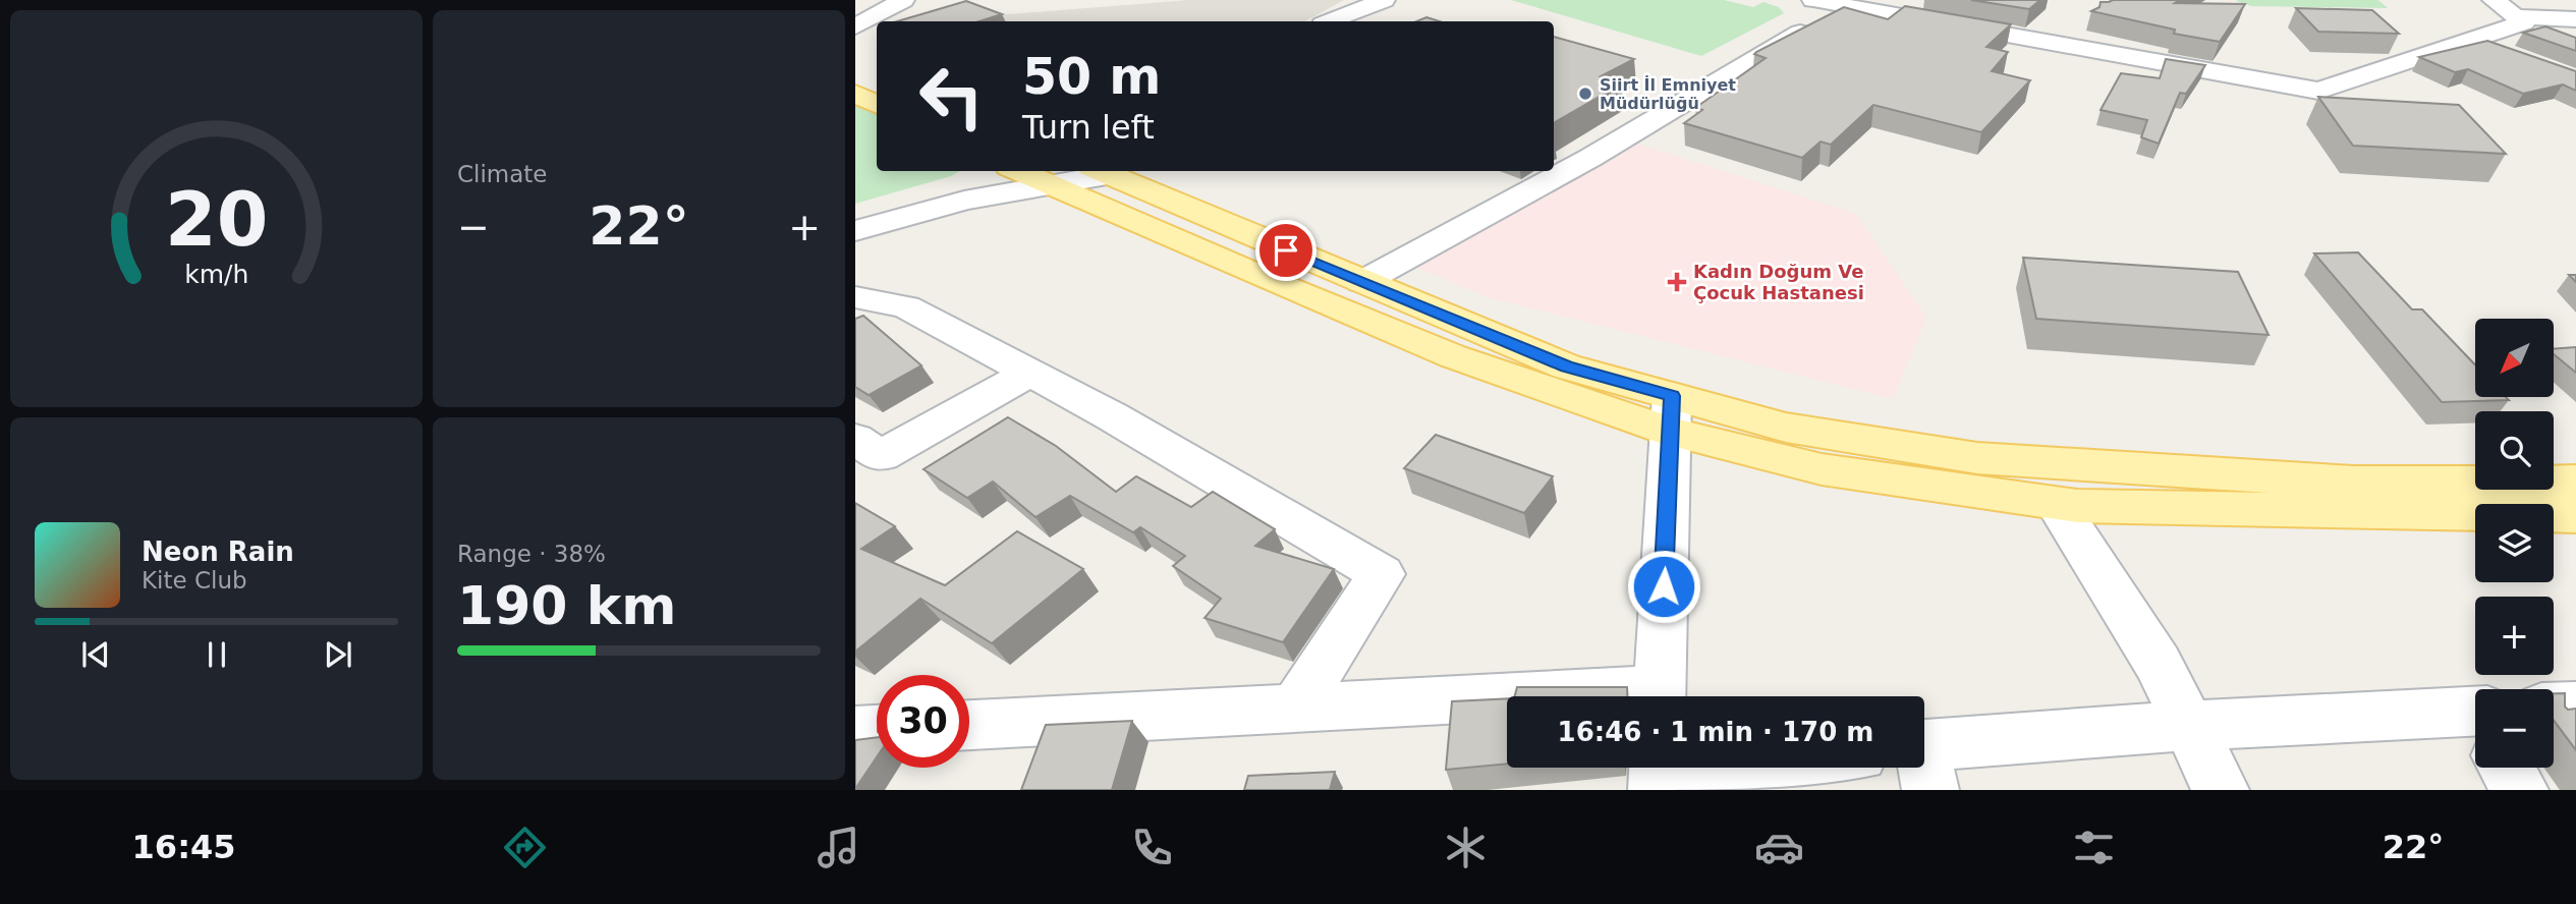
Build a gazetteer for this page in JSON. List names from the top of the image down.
{
  "places": {
    "other": ["Siirt İl Emniyet Müdürlüğü"],
    "health": ["Kadın Doğum Ve Çocuk Hastanesi"]
  },
  "north": "bottom left",
  "page": {
    "tile": [
      "Climate",
      ["Range · 38%", "190 km"]
    ],
    "turn": ["50 m", "Turn left"],
    "heat": ["−", "22°", "+"],
    "map_buttons": ["+", "−"],
    "song": ["Neon Rain", "Kite Club"],
    "limit": "30",
    "trip": "16:46 · 1 min · 170 m",
    "tabs": ["16:45", "22°"],
    "gauge": ["20", "km/h"]
  }
}
